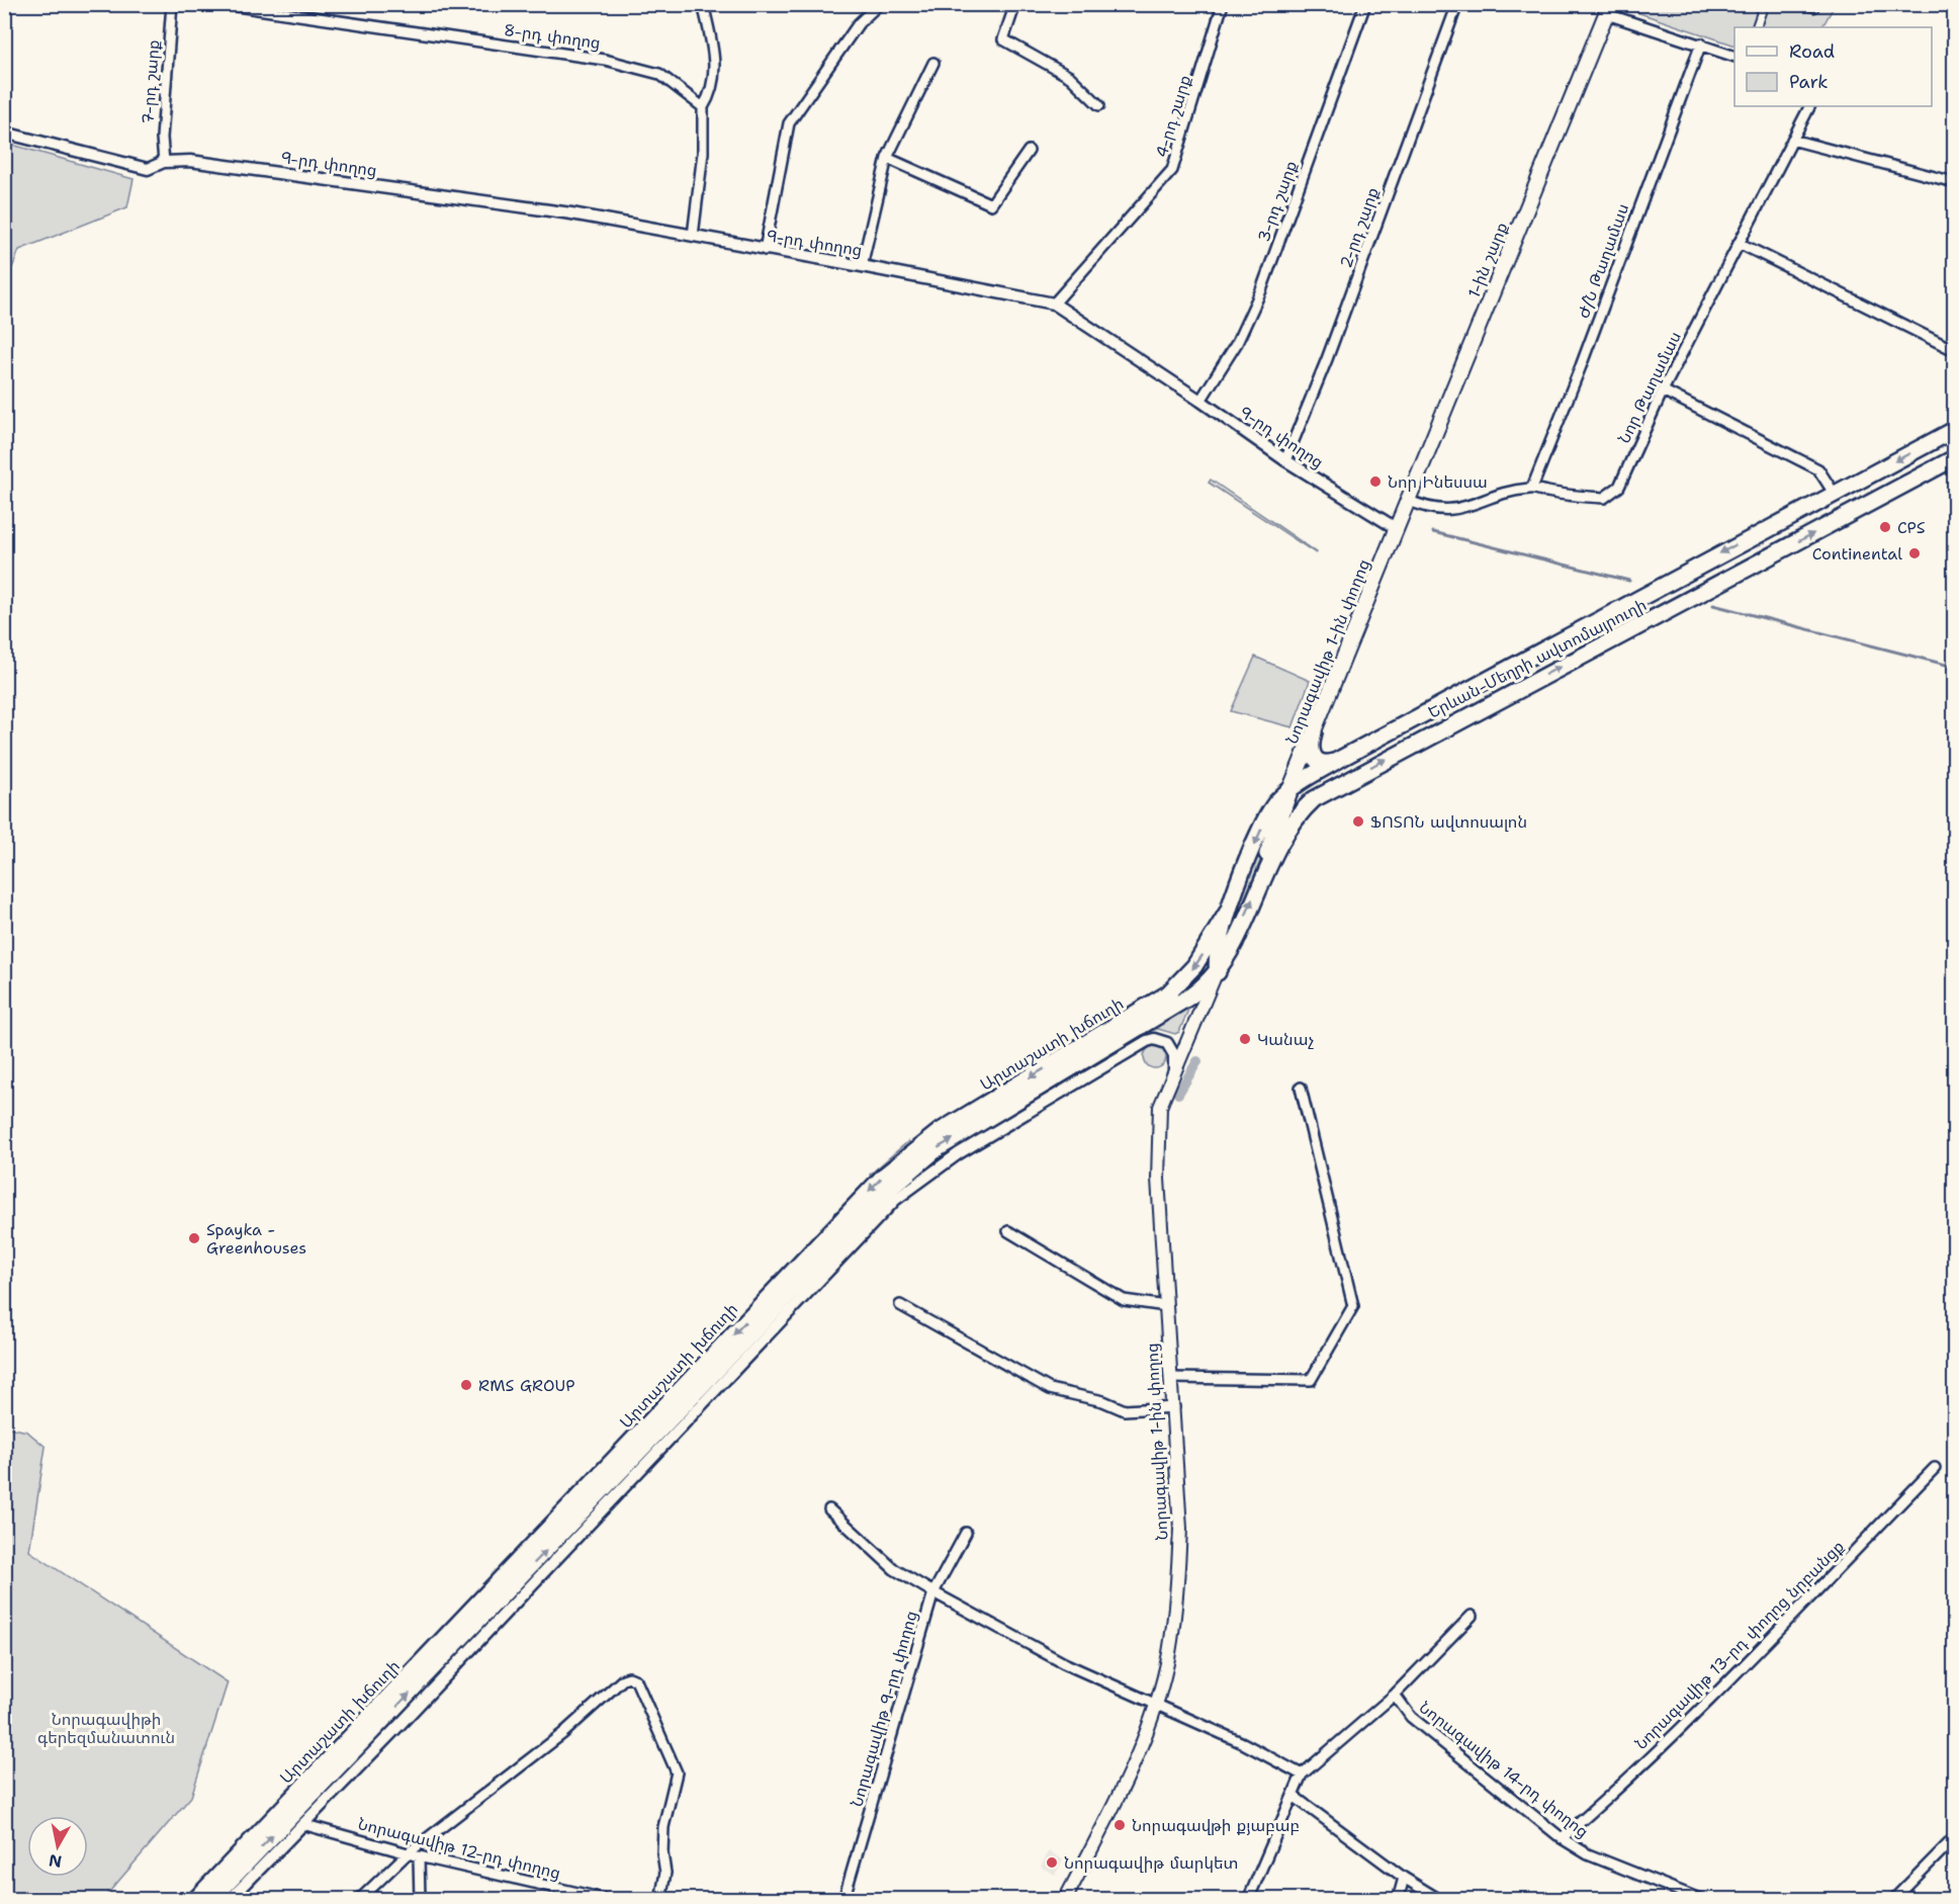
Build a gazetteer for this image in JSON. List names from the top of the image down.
{
  "streets": {
    "highway": ["Երևան-Մեղրի ավտոմայրուղի", "Արտաշատի խճուղի"],
    "main road": ["1-ին շարք", "Նորագավիթ 1-ին փողոց"],
    "street": [
      "8-րդ փողոց",
      "7-րդ շարք",
      "4-րդ շարք",
      "9-րդ փողոց",
      "3-րդ շարք",
      "2-րդ շարք",
      "Ժ/Ն Թաղամաս",
      "Նոր Թաղամաս",
      "Նորագավիթ 13-րդ փողոց նրբանցք",
      "Նորագավիթ 9-րդ փողոց",
      "Նորագավիթ 14-րդ փողոց",
      "Նորագավիթ 12-րդ փողոց"
    ]
  },
  "crossings": [
    ["7-րդ շարք", "9-րդ փողոց"],
    ["4-րդ շարք", "9-րդ փողոց"],
    ["9-րդ փողոց", "3-րդ շարք"],
    ["9-րդ փողոց", "2-րդ շարք"],
    ["9-րդ փողոց", "1-ին շարք"],
    ["9-րդ փողոց", "Նորագավիթ 1-ին փողոց"],
    ["1-ին շարք", "Նոր Թաղամաս"],
    ["1-ին շարք", "Նորագավիթ 1-ին փողոց"],
    ["Ժ/Ն Թաղամաս", "Նոր Թաղամաս"],
    ["Նորագավիթ 1-ին փողոց", "Երևան-Մեղրի ավտոմայրուղի"],
    ["Նորագավիթ 1-ին փողոց", "Արտաշատի խճուղի"],
    ["Երևան-Մեղրի ավտոմայրուղի", "Արտաշատի խճուղի"],
    ["Նորագավիթ 13-րդ փողոց նրբանցք", "Նորագավիթ 14-րդ փողոց"]
  ],
  "parks": ["Նորագավիթի գերեզմանատուն"],
  "places": [
    "Նոր Ինեսսա",
    "CPS",
    "Continental",
    "ՖՈՏՈՆ ավտոսալոն",
    "Կանաչ",
    "Spayka - Greenhouses",
    "RMS GROUP",
    "Նորագավթի քյաբաբ",
    "Նորագավիթ մարկետ"
  ],
  "legend": ["Road", "Park"],
  "north": "bottom"
}
